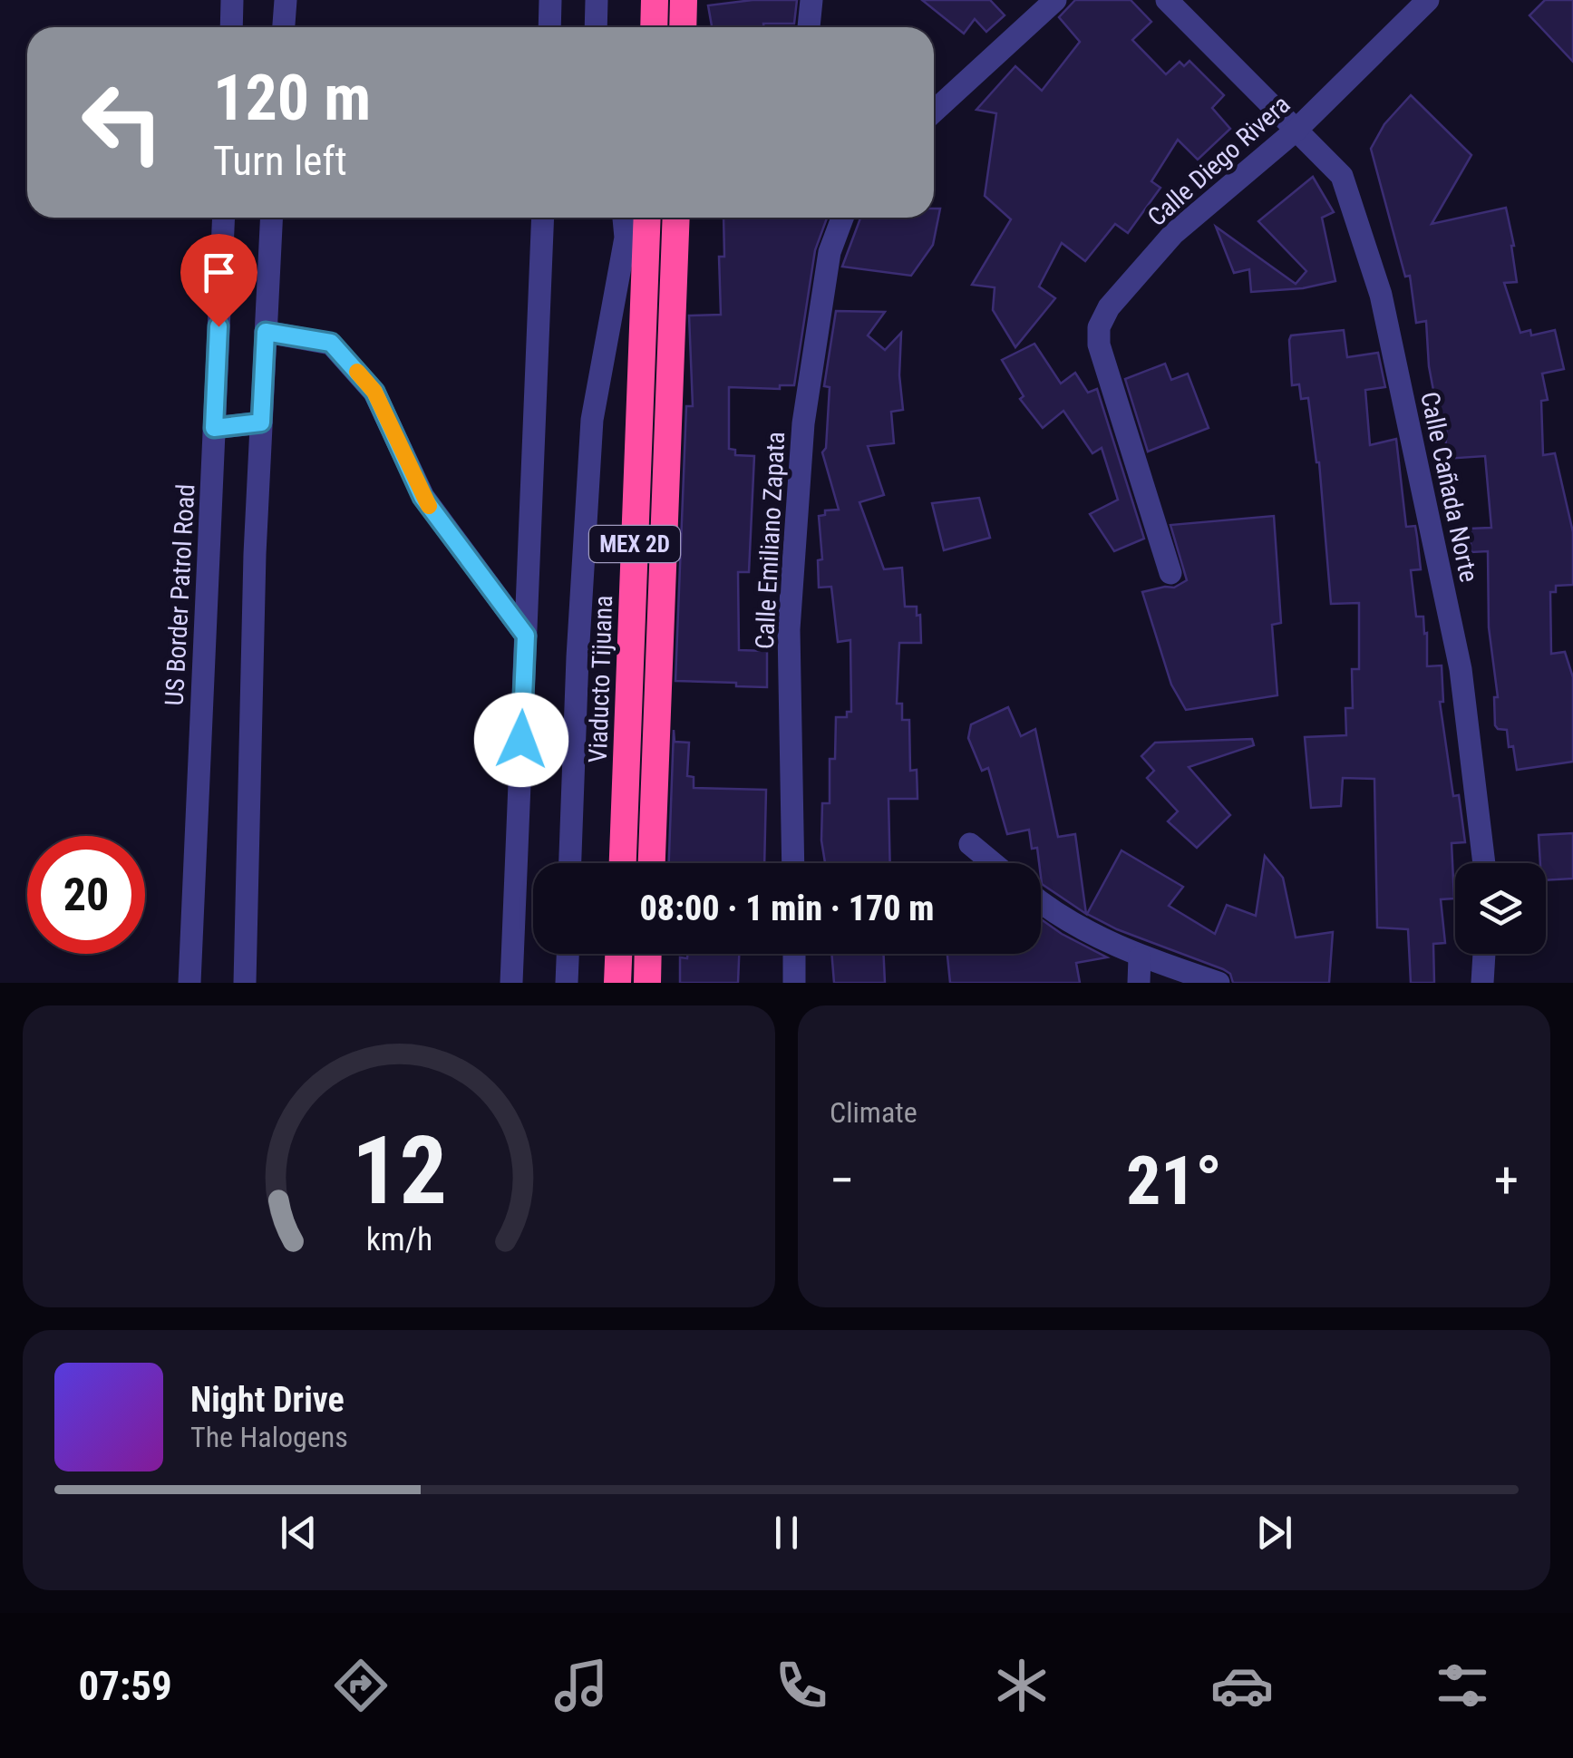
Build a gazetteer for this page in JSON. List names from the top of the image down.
{
  "streets": {
    "highway": ["MEX 2D", "Viaducto Tijuana"],
    "street": [
      "Calle Diego Rivera",
      "Calle Cañada Norte",
      "Calle Emiliano Zapata",
      "US Border Patrol Road"
    ]
  },
  "crossings": [
    ["Calle Diego Rivera", "Calle Cañada Norte"]
  ],
  "page": {
    "turn": ["120 m", "Turn left"],
    "limit": "20",
    "trip": "08:00 · 1 min · 170 m",
    "tile": "Climate",
    "heat": ["−", "21°", "+"],
    "song": ["Night Drive", "The Halogens"],
    "tabs": "07:59",
    "gauge": ["12", "km/h"]
  }
}
